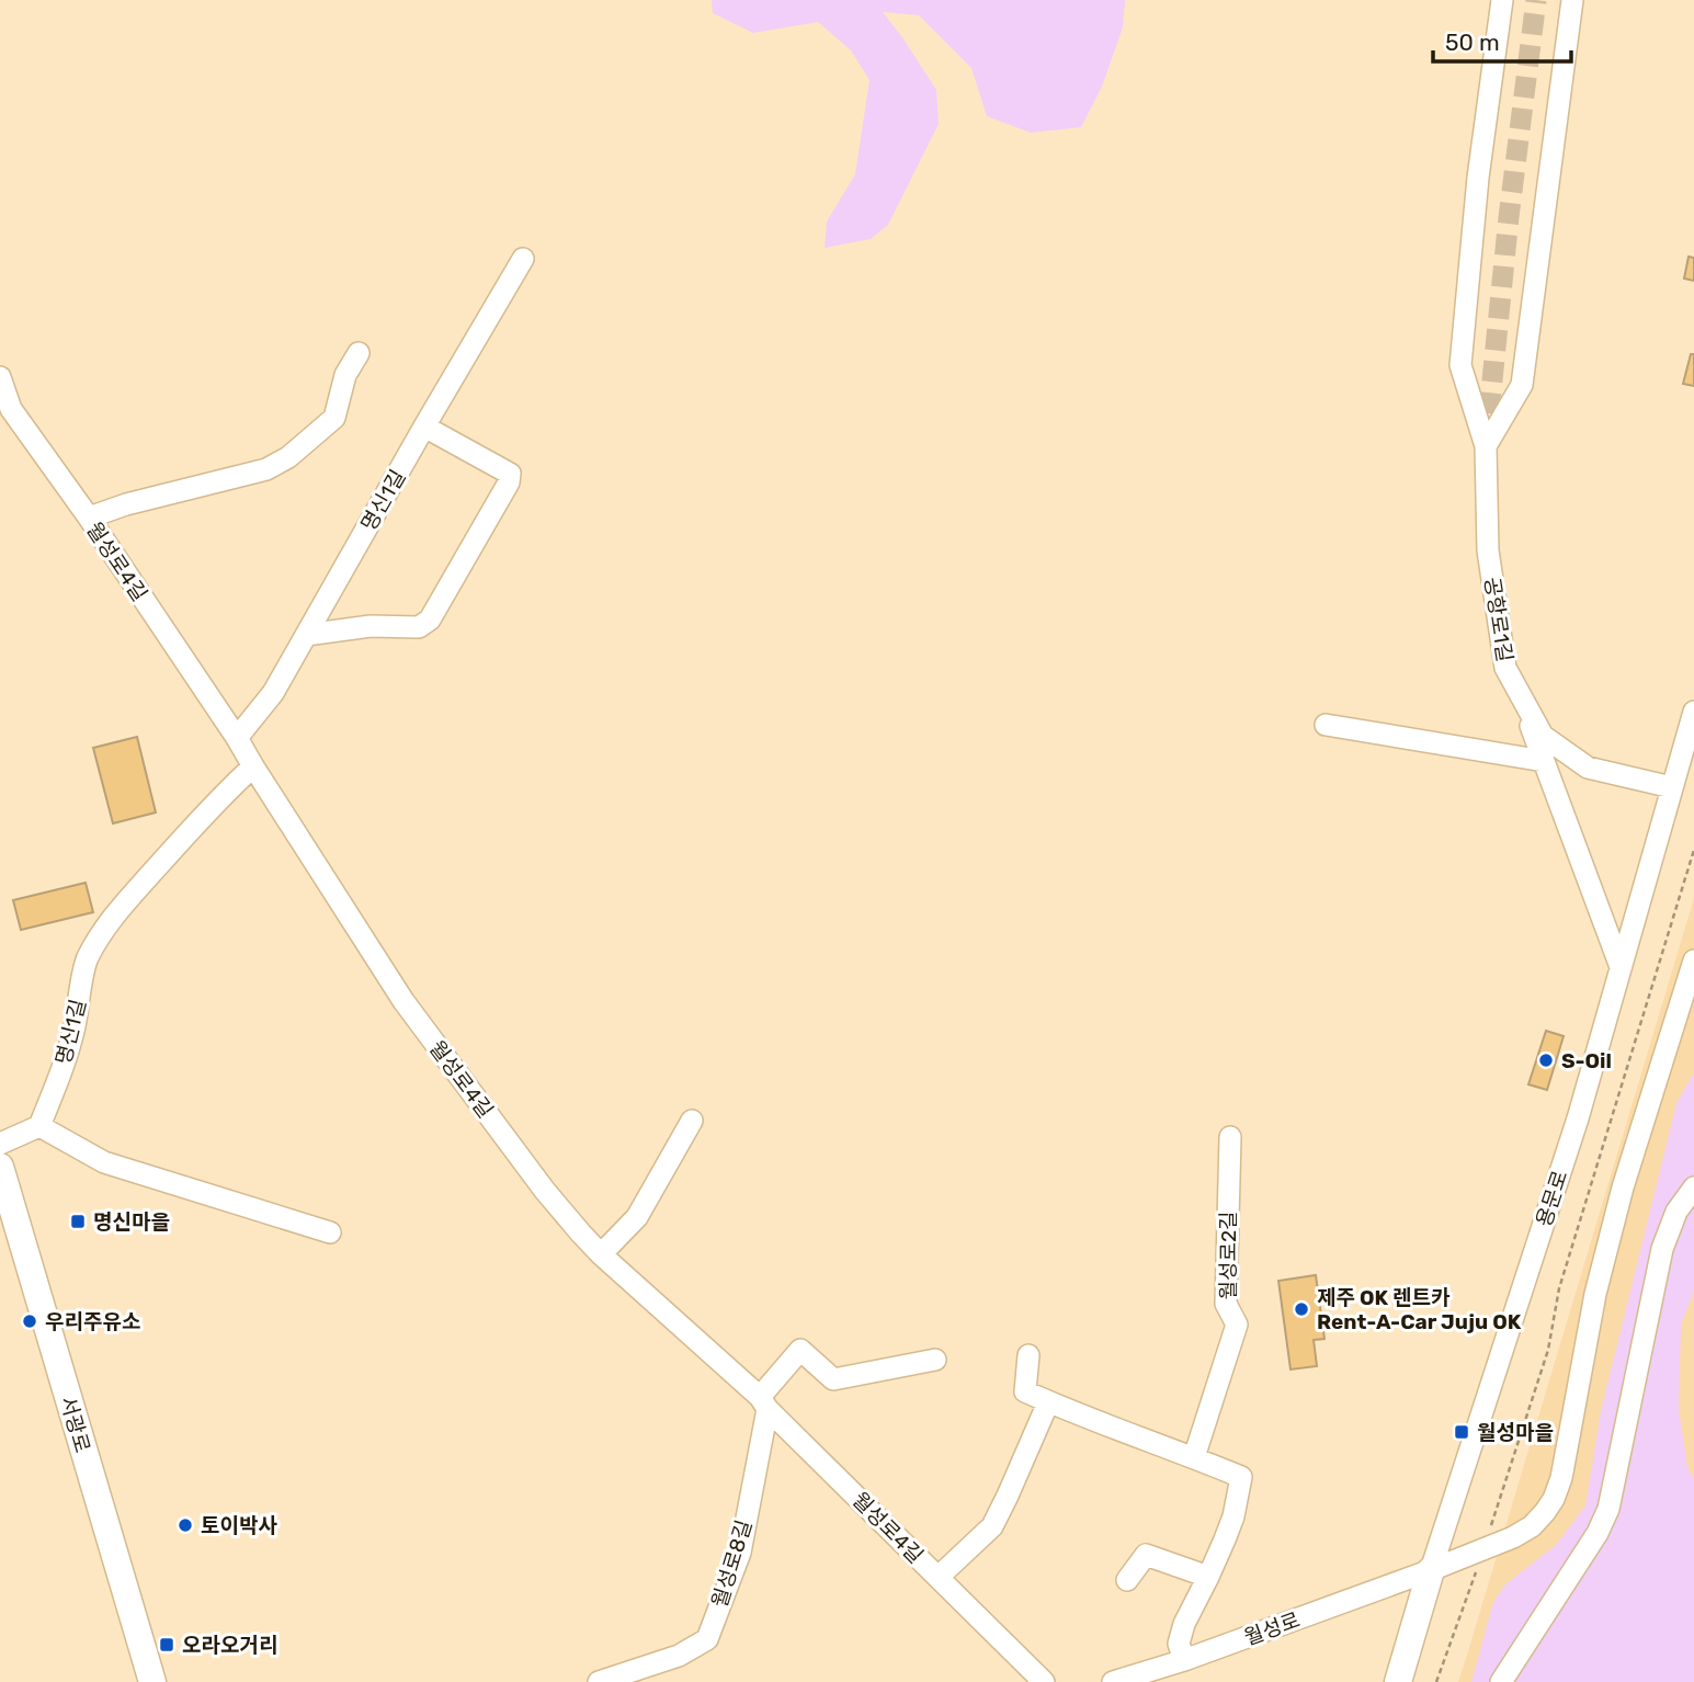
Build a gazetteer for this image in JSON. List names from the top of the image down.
{
  "streets": {
    "main road": ["용문로", "서광로"],
    "street": [
      "명신1길",
      "월성로4길",
      "공항로1길",
      "월성로2길",
      "월성로8길",
      "월성로"
    ]
  },
  "crossings": [
    ["명신1길", "월성로4길"],
    ["월성로4길", "월성로8길"],
    ["공항로1길", "용문로"],
    ["용문로", "월성로"]
  ],
  "places": {
    "other": [
      "S-Oil",
      "제주 OK 렌트카 Rent-A-Car Juju OK",
      "우리주유소",
      "토이박사"
    ],
    "transit": ["명신마을", "월성마을", "오라오거리"]
  },
  "scale_bar": "50 m"
}
